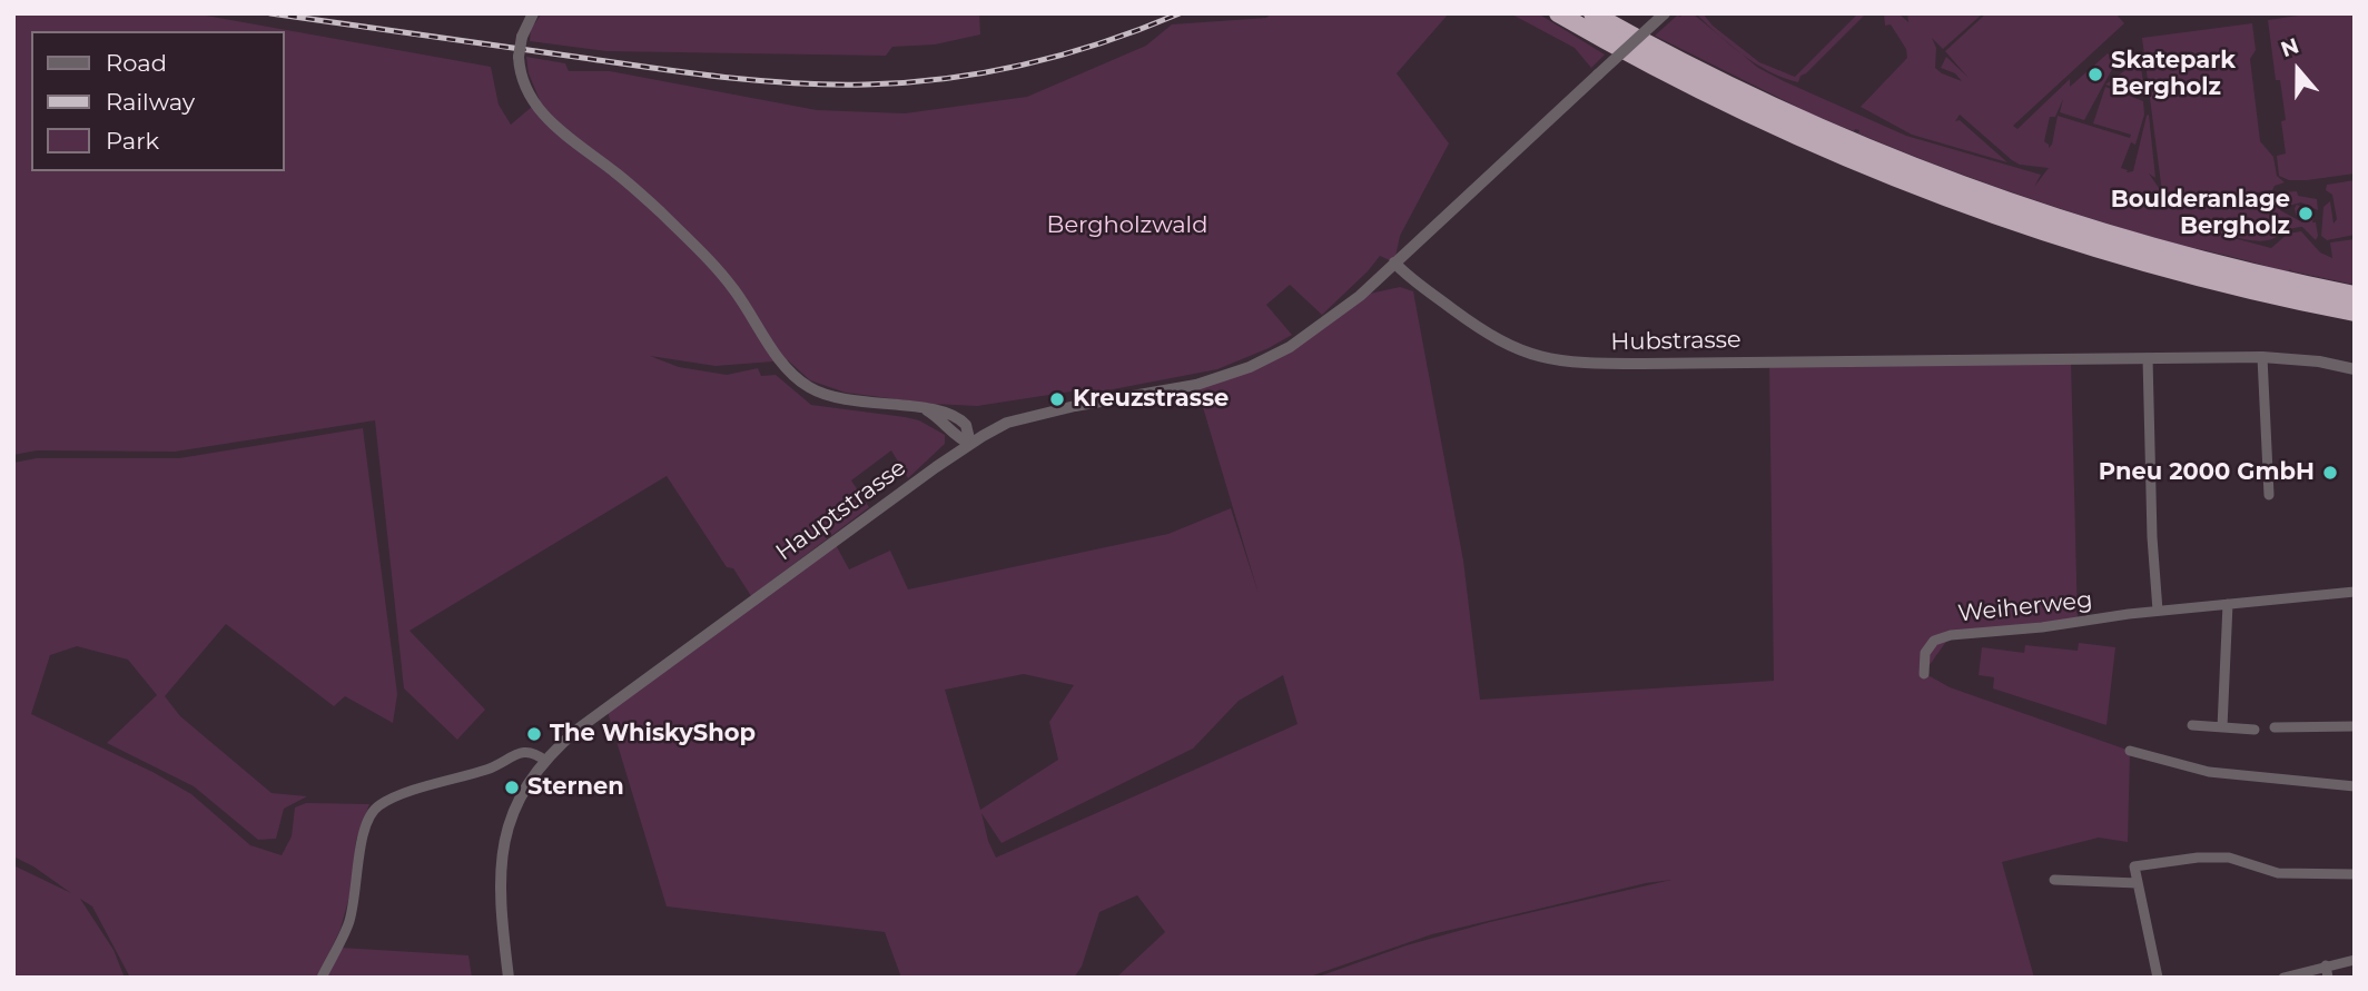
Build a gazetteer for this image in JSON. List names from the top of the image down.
{
  "streets": {
    "street": ["Hubstrasse", "Hauptstrasse", "Weiherweg"]
  },
  "crossings": [
    ["Hubstrasse", "Hauptstrasse"]
  ],
  "parks": ["Bergholzwald"],
  "places": [
    "Skatepark Bergholz",
    "Boulderanlage Bergholz",
    "Kreuzstrasse",
    "Pneu 2000 GmbH",
    "The WhiskyShop",
    "Sternen"
  ],
  "legend": ["Road", "Railway", "Park"],
  "north": "top"
}
